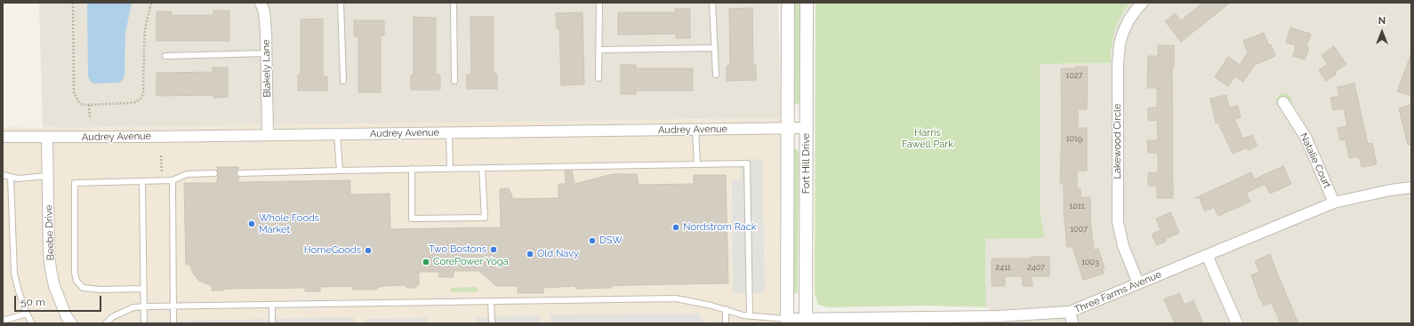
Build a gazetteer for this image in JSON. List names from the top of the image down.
{
  "streets": {
    "street": [
      "Blakely Lane",
      "Audrey Avenue",
      "Lakewood Circle",
      "Natalie Court",
      "Fort Hill Drive",
      "Beebe Drive",
      "Three Farms Avenue"
    ]
  },
  "crossings": [
    ["Blakely Lane", "Audrey Avenue"],
    ["Audrey Avenue", "Fort Hill Drive"],
    ["Audrey Avenue", "Beebe Drive"],
    ["Lakewood Circle", "Three Farms Avenue"],
    ["Natalie Court", "Three Farms Avenue"],
    ["Fort Hill Drive", "Three Farms Avenue"]
  ],
  "parks": ["Harris Fawell Park"],
  "places": [
    "Whole Foods Market",
    "Nordstrom Rack",
    "DSW",
    "Two Bostons",
    "HomeGoods",
    "Old Navy",
    "CorePower Yoga"
  ],
  "house_numbers": [
    "1027",
    "1019",
    "1011",
    "1007",
    "1003",
    "2411",
    "2407"
  ],
  "scale_bar": "50 m",
  "north": "top"
}
